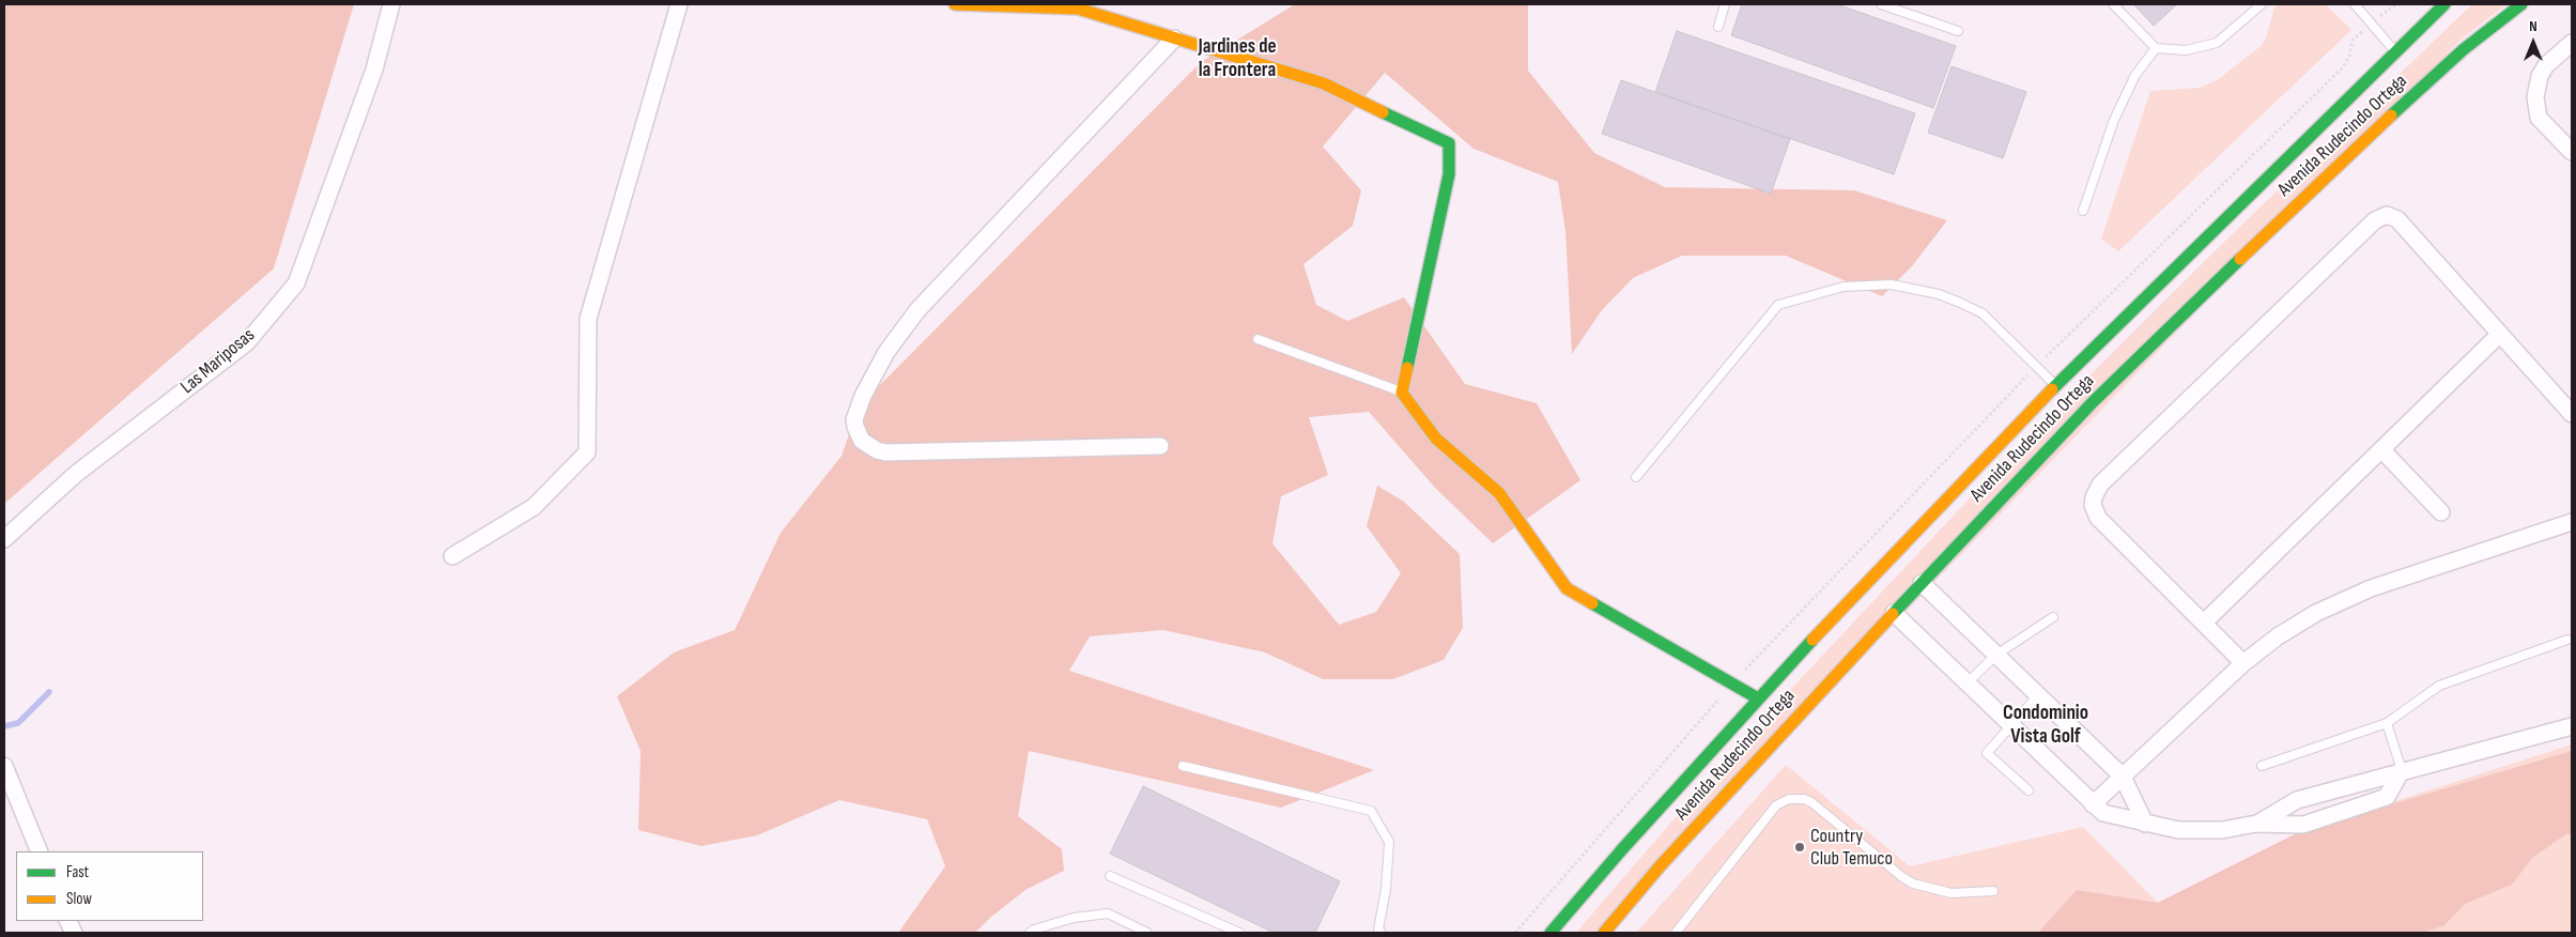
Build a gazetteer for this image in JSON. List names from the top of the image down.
{
  "streets": {
    "main road": ["Avenida Rudecindo Ortega"],
    "street": ["Las Mariposas"]
  },
  "districts": ["Jardines de la Frontera", "Condominio Vista Golf"],
  "places": ["Country Club Temuco"],
  "legend": ["Fast", "Slow"],
  "north": "top"
}
